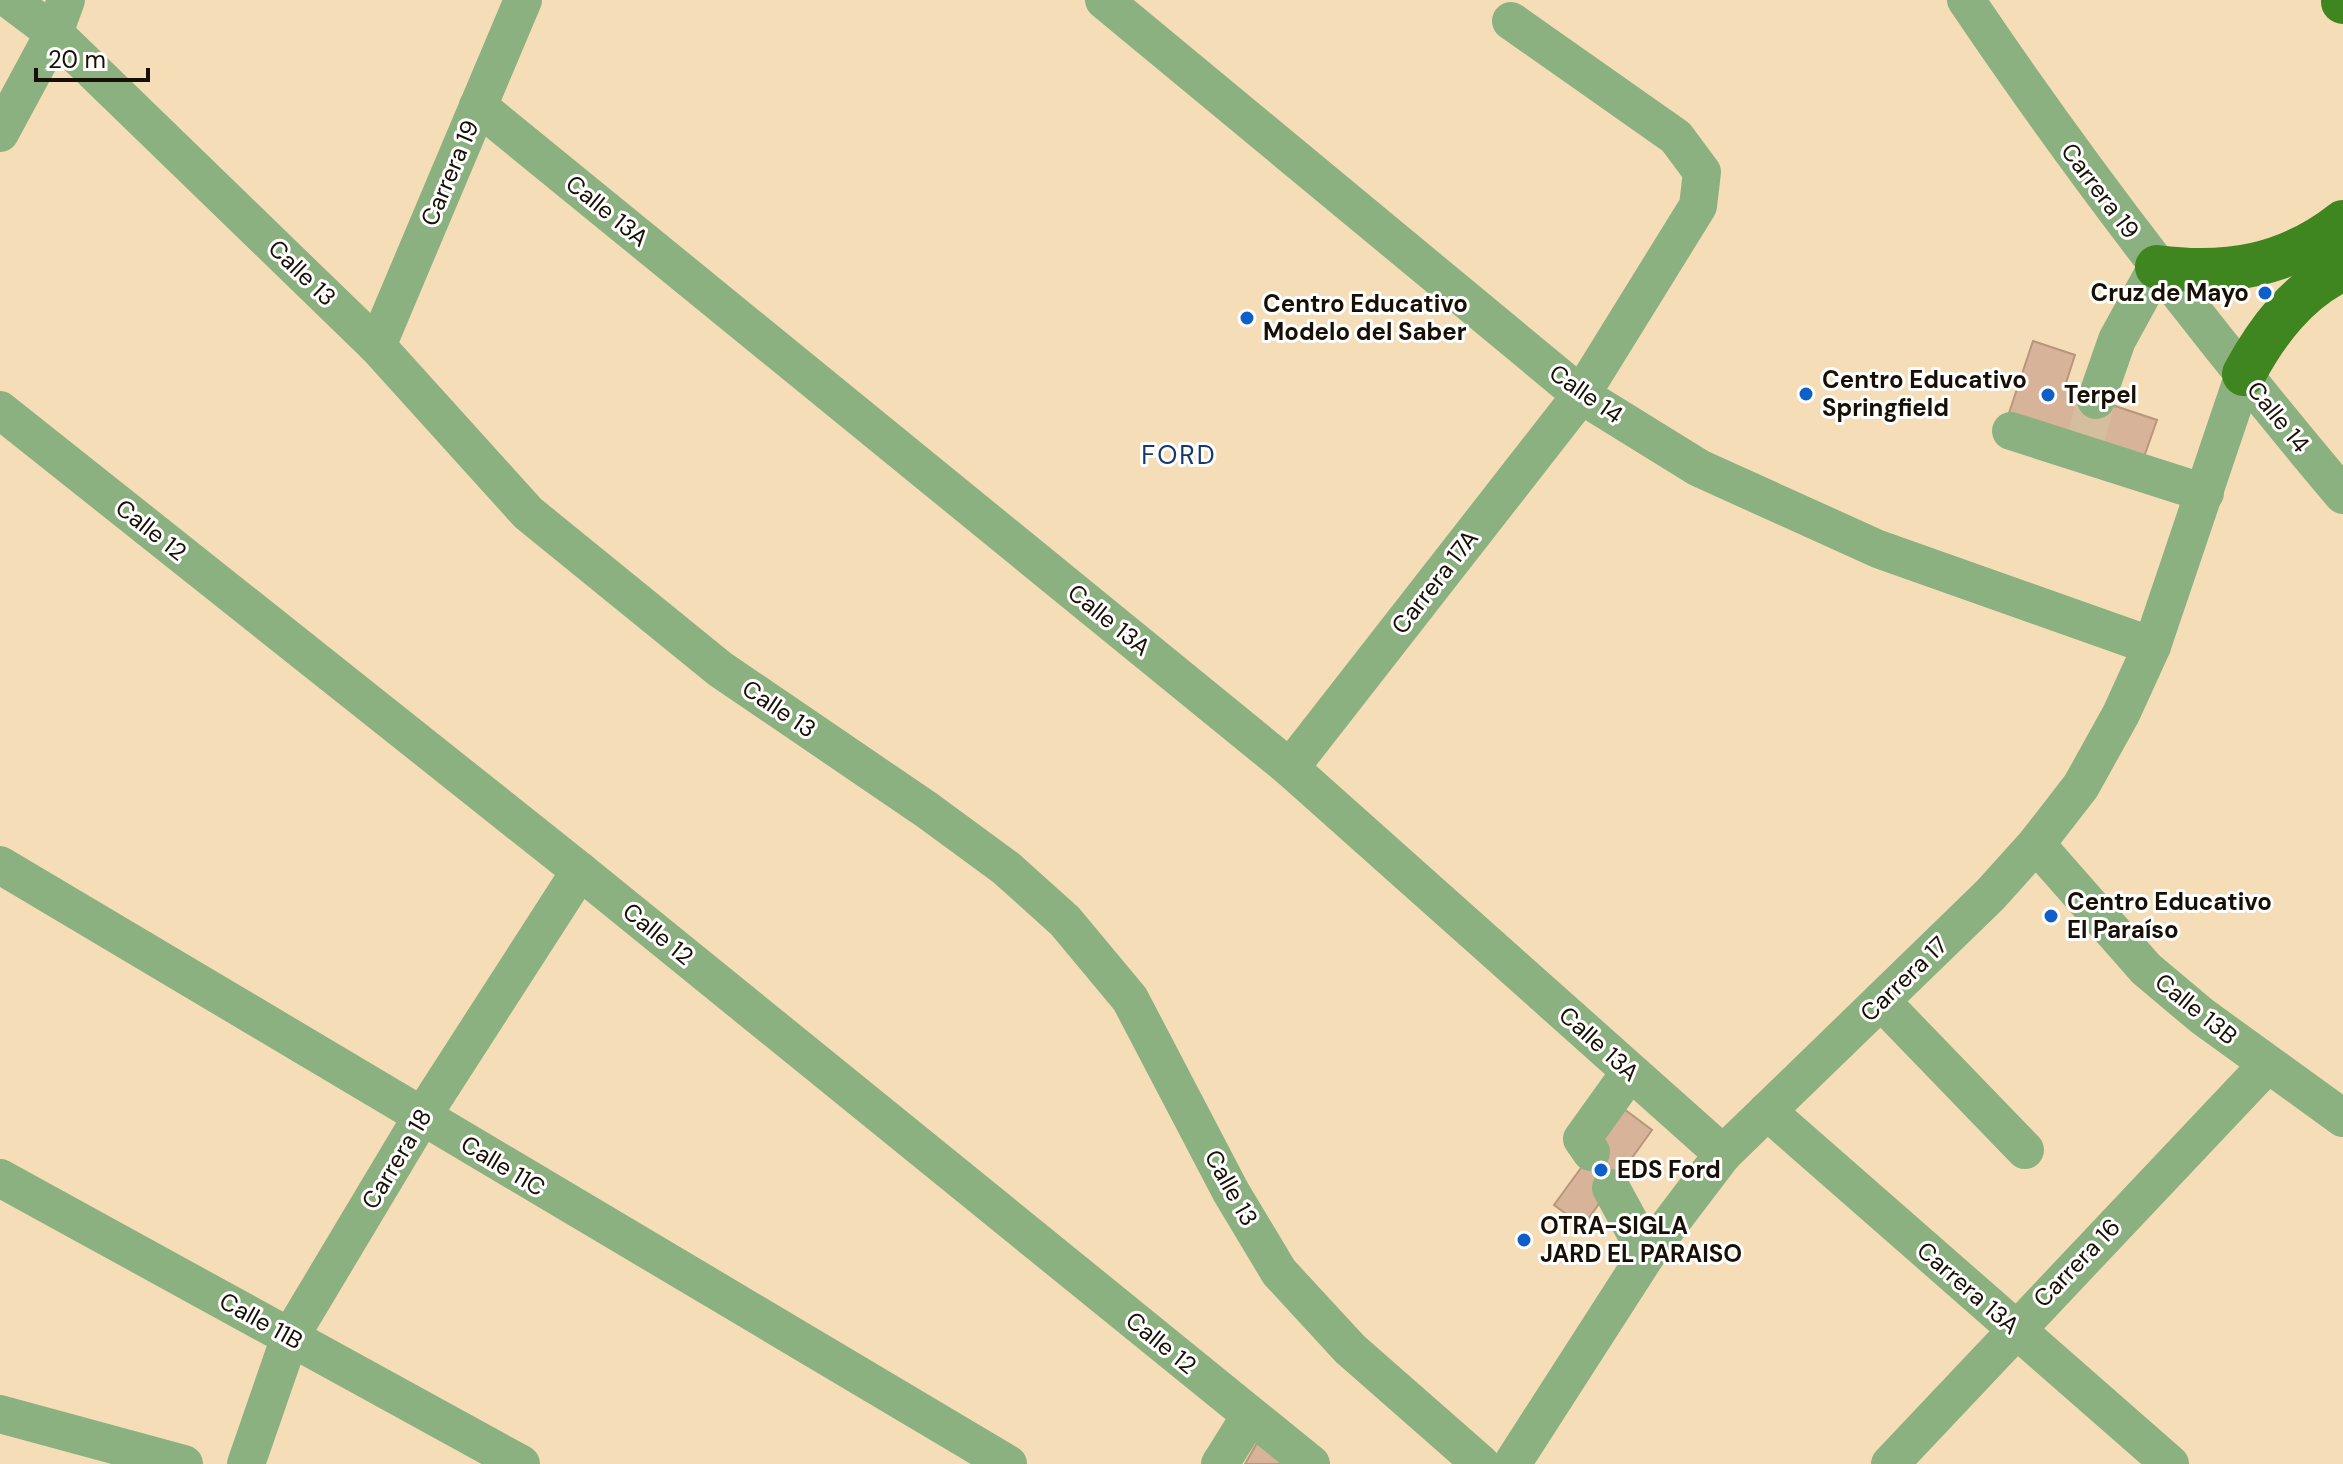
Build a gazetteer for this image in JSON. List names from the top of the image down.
{
  "streets": {
    "street": [
      "Carrera 19",
      "Calle 13A",
      "Calle 13",
      "Calle 14",
      "Calle 12",
      "Carrera 17A",
      "Carrera 17",
      "Calle 13B",
      "Carrera 18",
      "Calle 11C",
      "Carrera 16",
      "Carrera 13A",
      "Calle 11B"
    ]
  },
  "crossings": [
    ["Carrera 19", "Calle 13A"],
    ["Carrera 19", "Calle 13"],
    ["Carrera 19", "Calle 14"],
    ["Carrera 19", "Carrera 17"],
    ["Calle 13A", "Carrera 17A"],
    ["Calle 13A", "Carrera 17"],
    ["Calle 14", "Carrera 17A"],
    ["Calle 14", "Carrera 17"],
    ["Calle 12", "Carrera 18"],
    ["Carrera 17", "Calle 13B"],
    ["Carrera 17", "Carrera 13A"],
    ["Calle 13B", "Carrera 16"],
    ["Carrera 18", "Calle 11C"],
    ["Carrera 18", "Calle 11B"],
    ["Carrera 16", "Carrera 13A"]
  ],
  "districts": ["FORD"],
  "places": [
    "Cruz de Mayo",
    "Centro Educativo Modelo del Saber",
    "Centro Educativo Springfield",
    "Terpel",
    "Centro Educativo El Paraíso",
    "EDS Ford",
    "OTRA-SIGLA JARD EL PARAISO"
  ],
  "scale_bar": "20 m"
}
